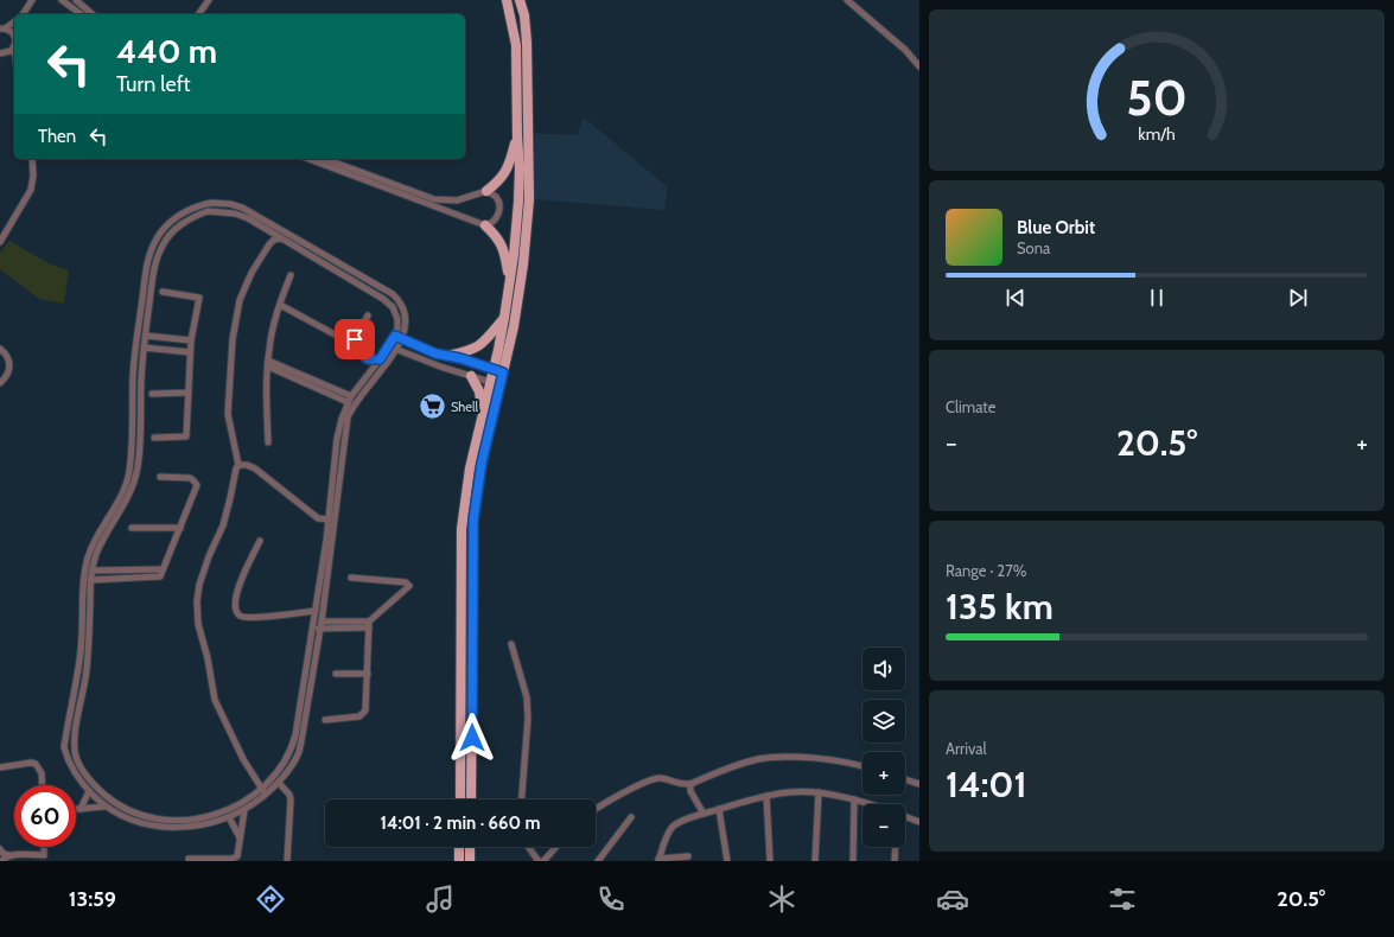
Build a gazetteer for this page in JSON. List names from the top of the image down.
{
  "places": {
    "supermarket": ["Shell"]
  },
  "page": {
    "turn": ["440 m", "Turn left"],
    "then": "Then",
    "song": ["Blue Orbit", "Sona"],
    "tile": [
      "Climate",
      ["Range · 27%", "135 km"],
      ["Arrival", "14:01"]
    ],
    "heat": ["−", "20.5°", "+"],
    "map_buttons": ["+", "−"],
    "limit": "60",
    "trip": "14:01 · 2 min · 660 m",
    "tabs": ["13:59", "20.5°"],
    "gauge": ["50", "km/h"]
  }
}
